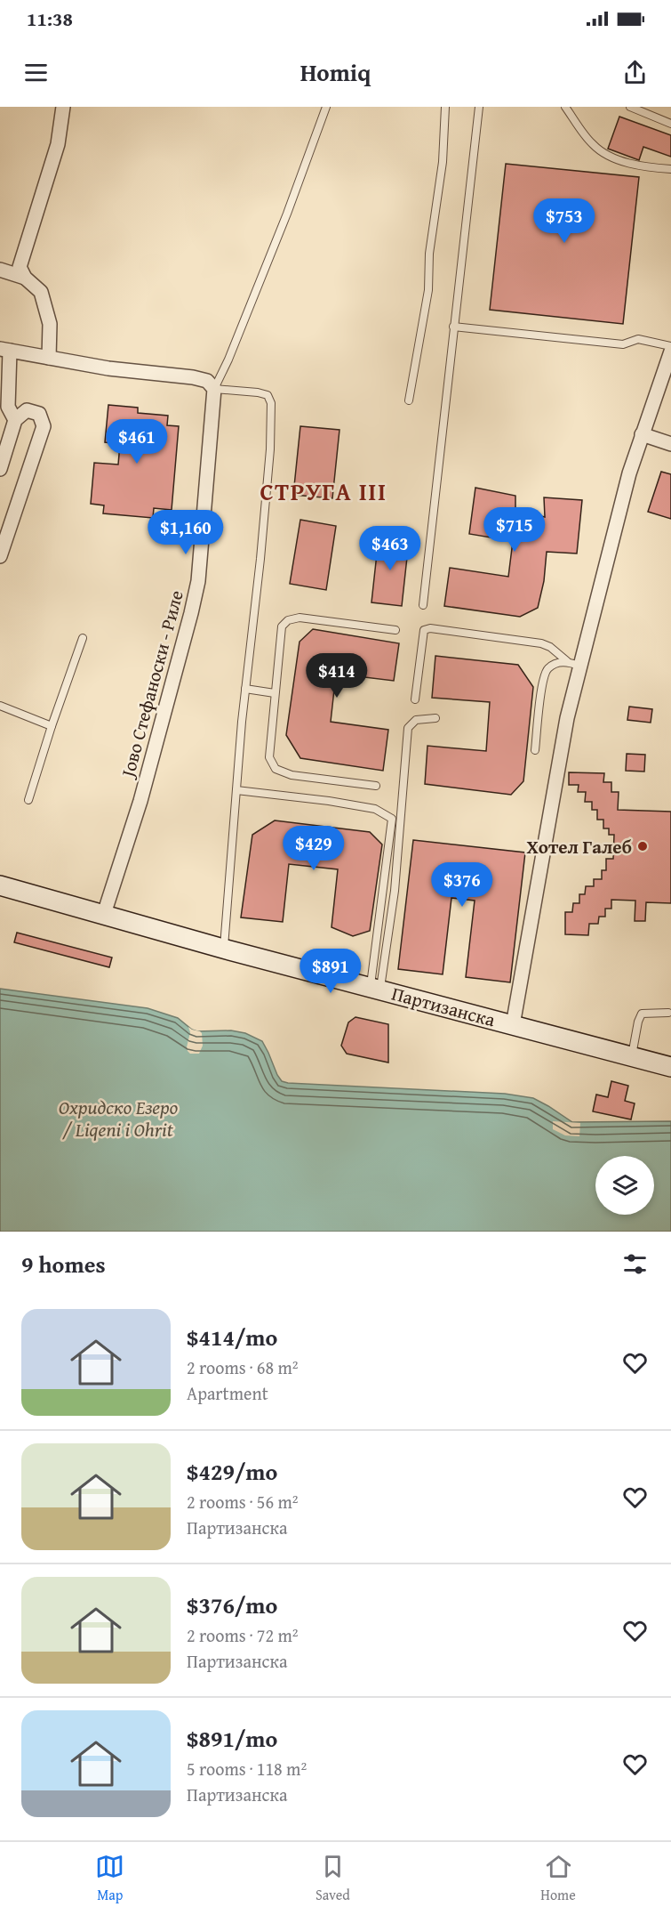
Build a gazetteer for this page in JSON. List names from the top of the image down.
{
  "streets": {
    "main road": ["Партизанска"],
    "street": ["Јово Стефаноски - Риле"]
  },
  "crossings": [
    ["Јово Стефаноски - Риле", "Партизанска"]
  ],
  "districts": ["СТРУГА III"],
  "water": ["Охридско Езеро / Liqeni i Ohrit"],
  "places": ["Хотел Галеб"],
  "page": {
    "status": "11:38",
    "header": "Homiq",
    "price": [
      "$753",
      "$461",
      "$715",
      "$1,160",
      "$463",
      "$414",
      "$429",
      "$376",
      "$891"
    ],
    "heading": "9 homes",
    "list": [
      {
        "name": "$414/mo",
        "note": "2 rooms · 68 m² · Apartment"
      },
      {
        "name": "$429/mo",
        "note": "2 rooms · 56 m² · Партизанска"
      },
      {
        "name": "$376/mo",
        "note": "2 rooms · 72 m² · Партизанска"
      },
      {
        "name": "$891/mo",
        "note": "5 rooms · 118 m² · Партизанска"
      }
    ],
    "tabs": ["Map", "Saved", "Home"]
  }
}
